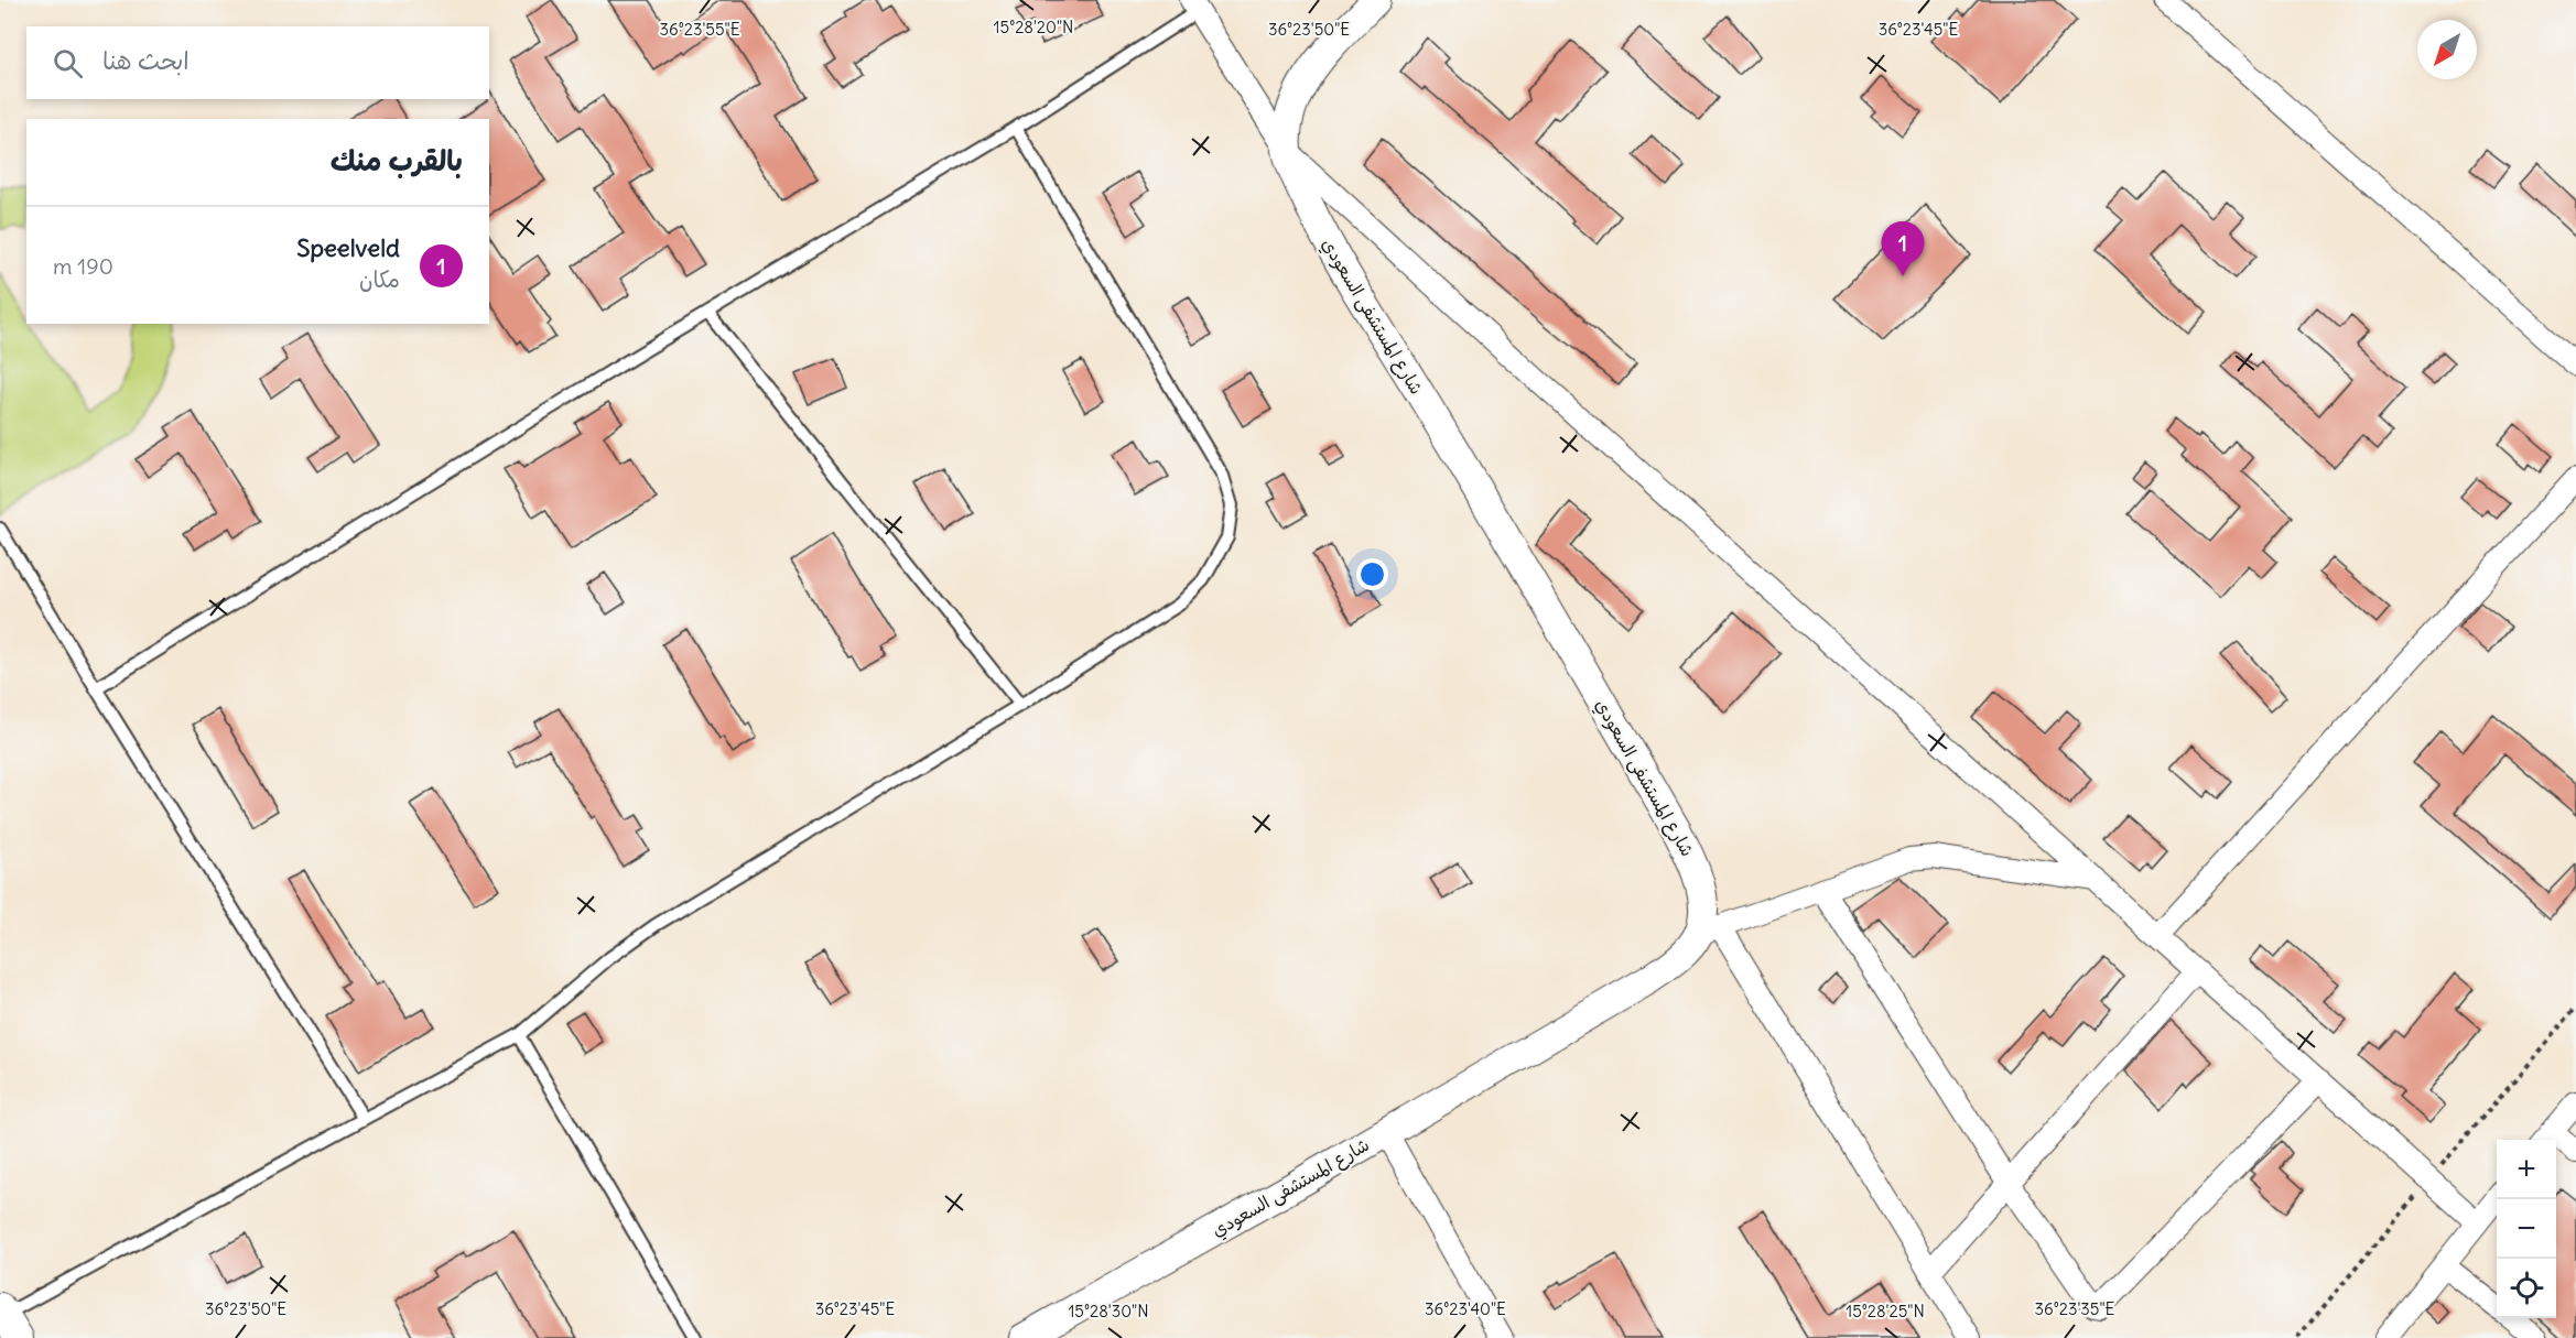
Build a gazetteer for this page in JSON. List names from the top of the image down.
{
  "streets": {
    "street": ["شارع المستشفى السعودي"]
  },
  "north": "bottom left",
  "page": {
    "search": "ابحث هنا",
    "heading": "بالقرب منك",
    "list": [
      {
        "mark": "1",
        "name": "Speelveld",
        "note": "مكان",
        "value": "190 m"
      }
    ],
    "pins": "1",
    "map_buttons": ["+", "−"]
  },
  "coordinates": [
    "15°28'20\"N",
    "36°23'55\"E",
    "36°23'50\"E",
    "36°23'45\"E",
    "36°23'40\"E",
    "36°23'35\"E",
    "15°28'30\"N",
    "15°28'25\"N"
  ]
}
